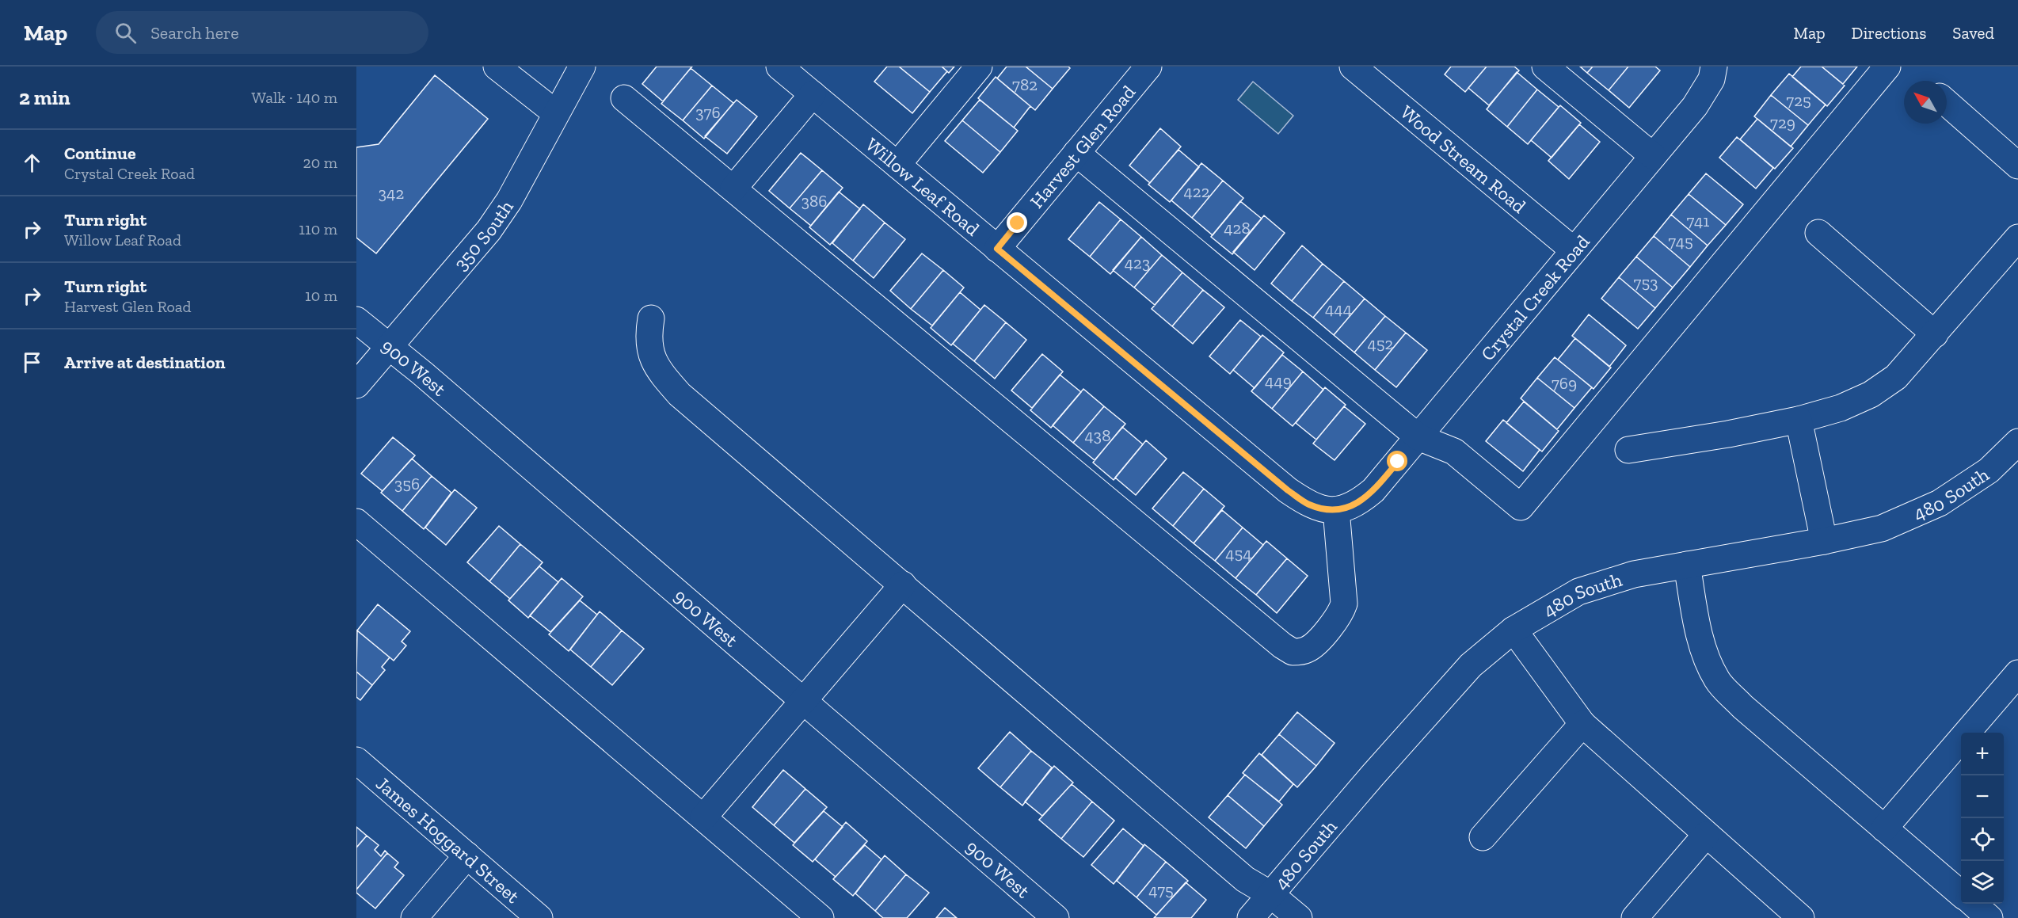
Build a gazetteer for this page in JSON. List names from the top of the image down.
{
  "streets": {
    "street": [
      "Harvest Glen Road",
      "Wood Stream Road",
      "Willow Leaf Road",
      "350 South",
      "Crystal Creek Road",
      "900 West",
      "480 South",
      "James Hoggard Street"
    ]
  },
  "crossings": [
    ["Harvest Glen Road", "Willow Leaf Road"],
    ["Wood Stream Road", "Crystal Creek Road"],
    ["Willow Leaf Road", "Crystal Creek Road"],
    ["350 South", "900 West"]
  ],
  "house_numbers": [
    "782",
    "725",
    "376",
    "729",
    "422",
    "342",
    "386",
    "741",
    "428",
    "745",
    "423",
    "753",
    "444",
    "452",
    "449",
    "769",
    "438",
    "356",
    "454",
    "475"
  ],
  "north": "top left",
  "page": {
    "header": "Map",
    "search": "Search here",
    "nav": ["Map", "Directions", "Saved"],
    "heading": ["2 min", "Walk · 140 m"],
    "list": [
      ["Continue", "Crystal Creek Road", "20 m"],
      ["Turn right", "Willow Leaf Road", "110 m"],
      ["Turn right", "Harvest Glen Road", "10 m"],
      "Arrive at destination"
    ],
    "map_buttons": ["+", "−"]
  }
}
